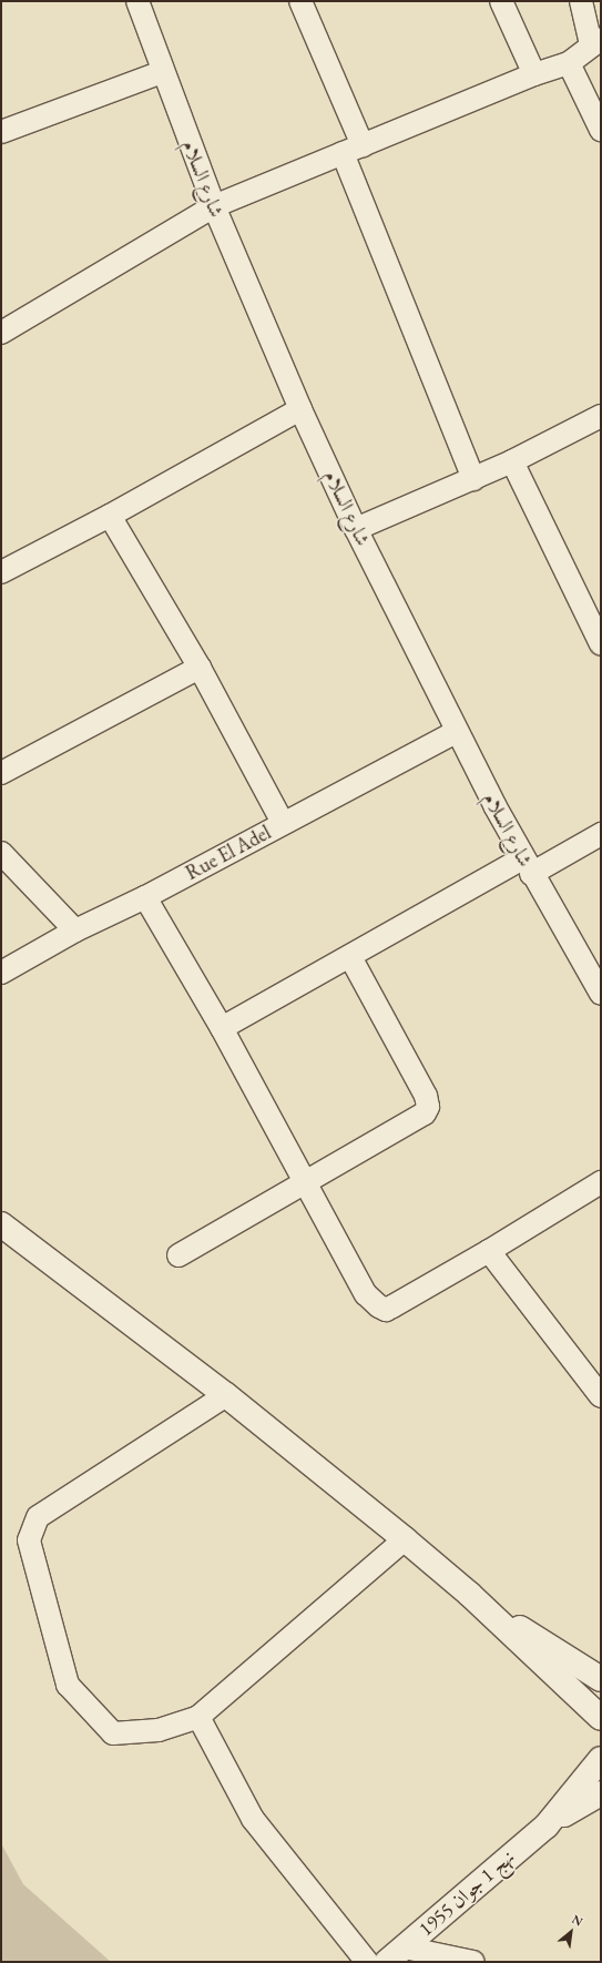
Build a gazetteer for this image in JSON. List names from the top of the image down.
{
  "streets": {
    "main road": ["نهج 1 جوان 1955"],
    "street": ["شارع السلام", "Rue El Adel"]
  },
  "crossings": [
    ["شارع السلام", "Rue El Adel"]
  ],
  "north": "top right"
}
